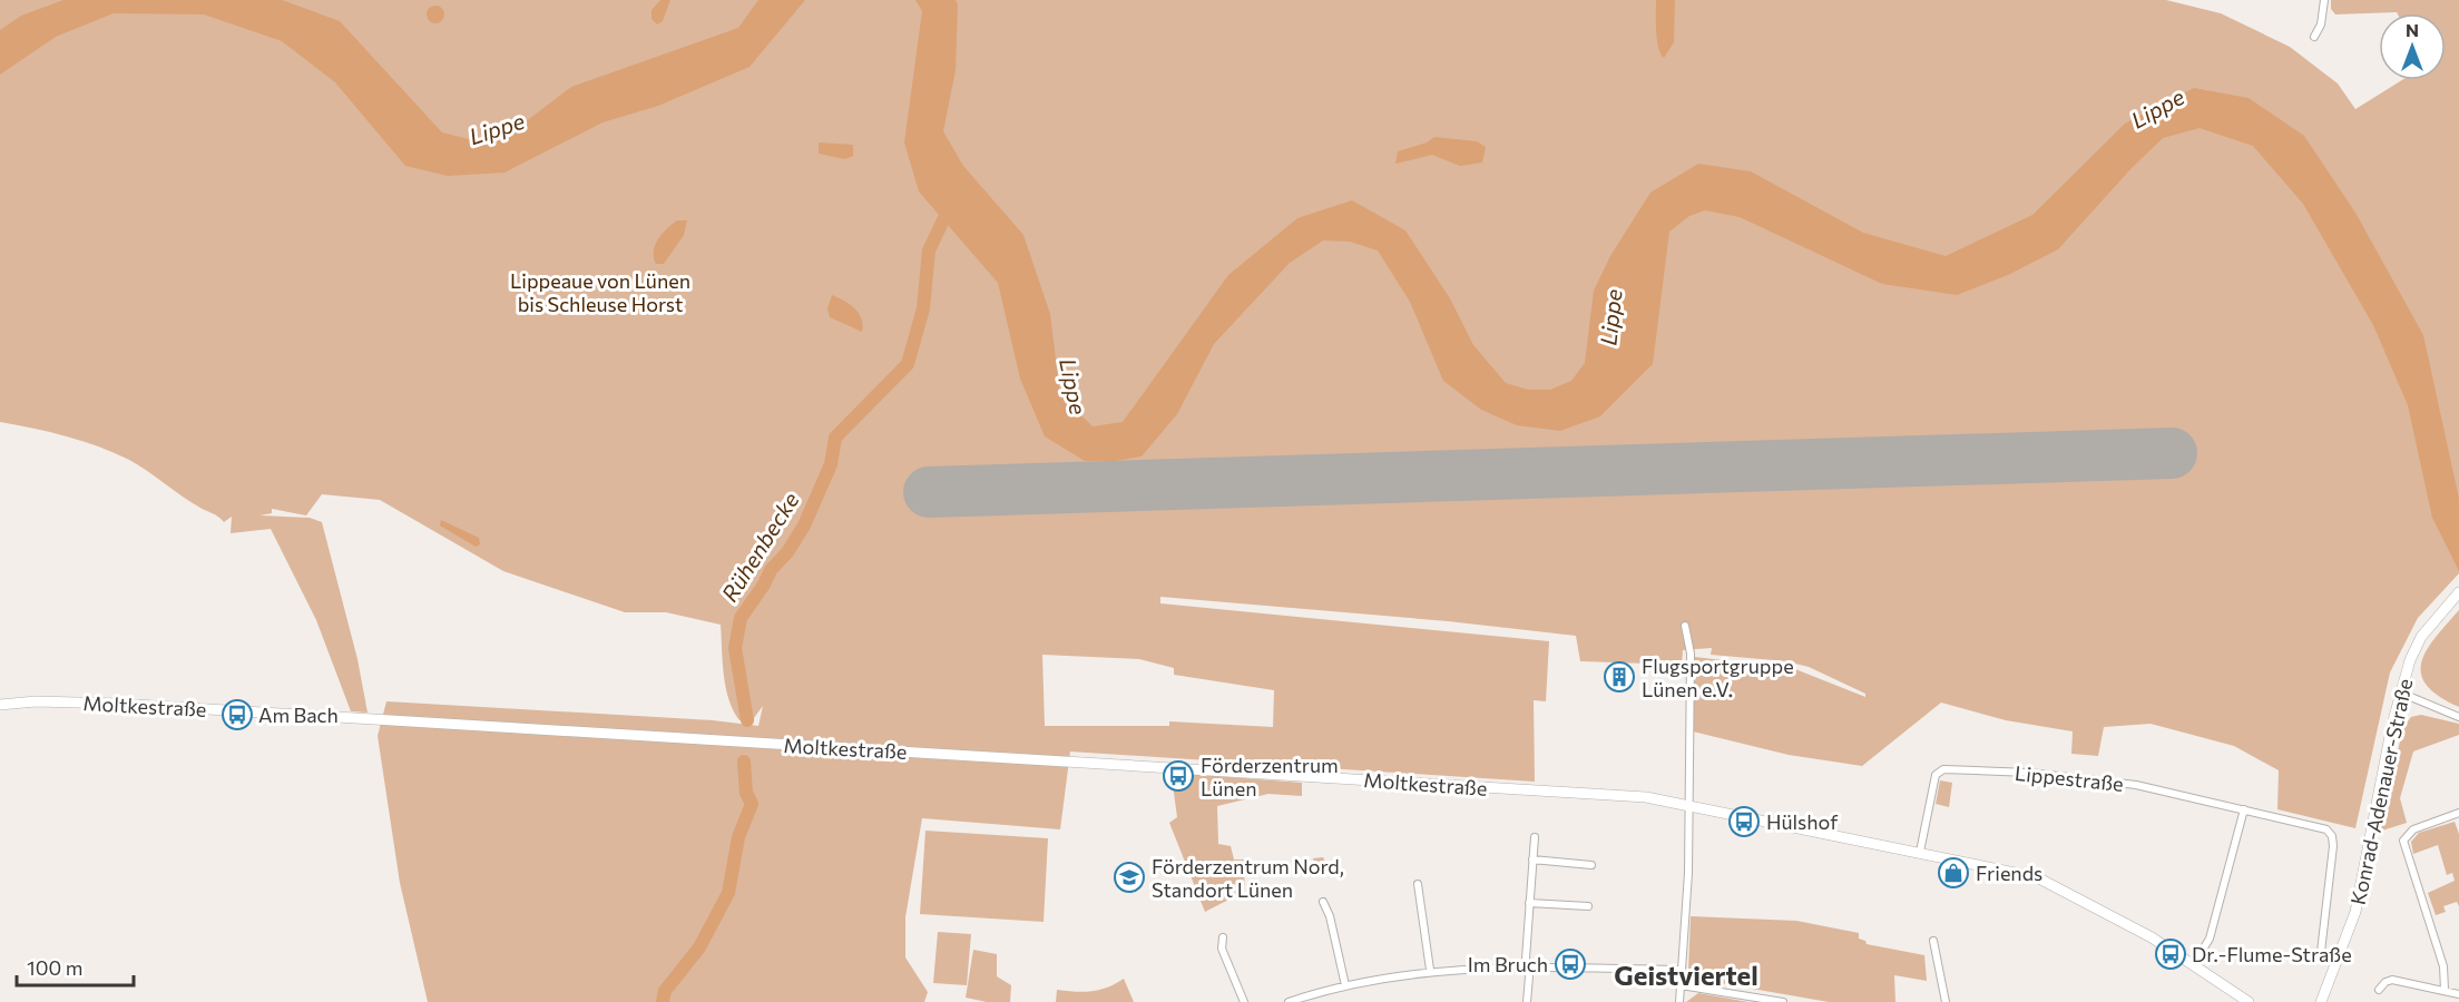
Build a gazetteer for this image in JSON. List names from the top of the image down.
{
  "streets": {
    "street": ["Moltkestraße", "Lippestraße", "Konrad-Adenauer-Straße"]
  },
  "crossings": [
    ["Moltkestraße", "Lippestraße"]
  ],
  "districts": ["Geistviertel"],
  "water": ["Lippe", "Rühenbecke"],
  "parks": ["Lippeaue von Lünen bis Schleuse Horst"],
  "places": {
    "building": ["Flugsportgruppe Lünen e.V."],
    "bus stop": [
      "Am Bach",
      "Förderzentrum Lünen",
      "Hülshof",
      "Dr.-Flume-Straße",
      "Im Bruch"
    ],
    "shop": ["Friends"],
    "school or university": ["Förderzentrum Nord, Standort Lünen"]
  },
  "scale_bar": "100 m",
  "north": "top"
}
